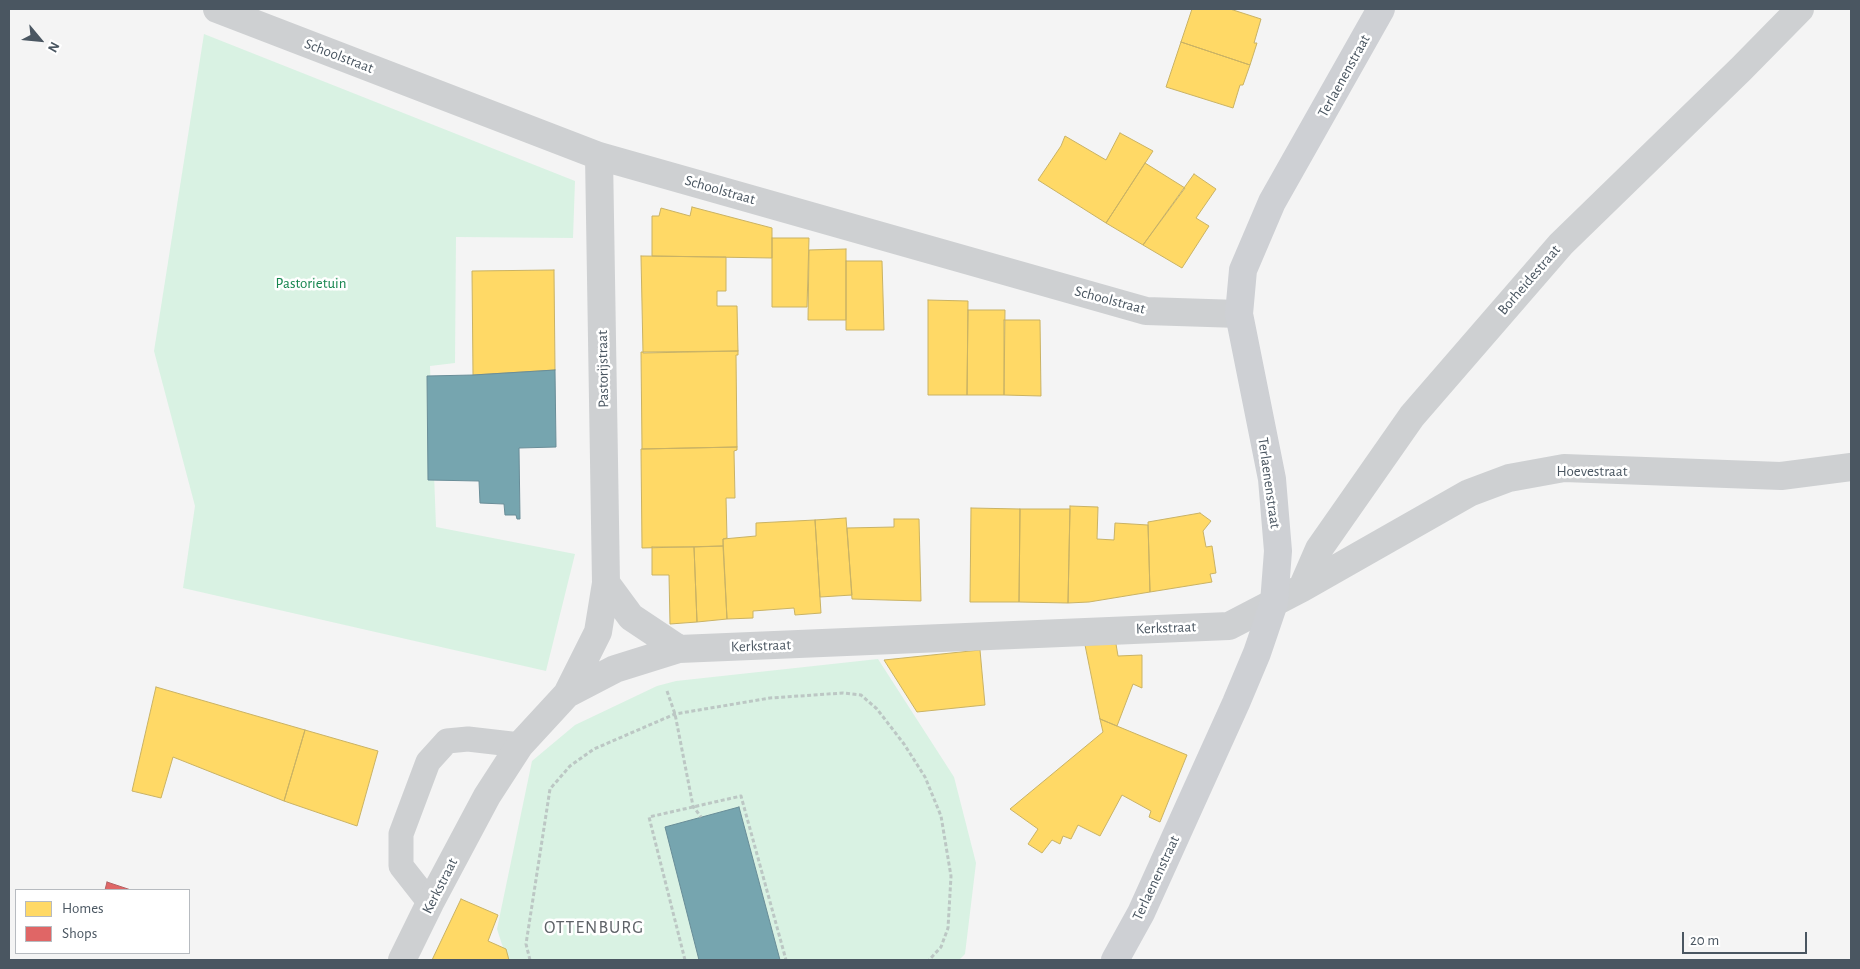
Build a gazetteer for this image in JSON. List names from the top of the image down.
{
  "streets": {
    "street": [
      "Schoolstraat",
      "Terlaenenstraat",
      "Borheidestraat",
      "Pastorijstraat",
      "Hoevestraat",
      "Kerkstraat"
    ]
  },
  "crossings": [
    ["Schoolstraat", "Terlaenenstraat"],
    ["Schoolstraat", "Pastorijstraat"],
    ["Terlaenenstraat", "Hoevestraat"],
    ["Terlaenenstraat", "Kerkstraat"],
    ["Borheidestraat", "Hoevestraat"],
    ["Pastorijstraat", "Kerkstraat"],
    ["Hoevestraat", "Kerkstraat"]
  ],
  "districts": ["OTTENBURG"],
  "parks": ["Pastorietuin"],
  "legend": ["Homes", "Shops"],
  "scale_bar": "20 m",
  "north": "bottom right"
}
